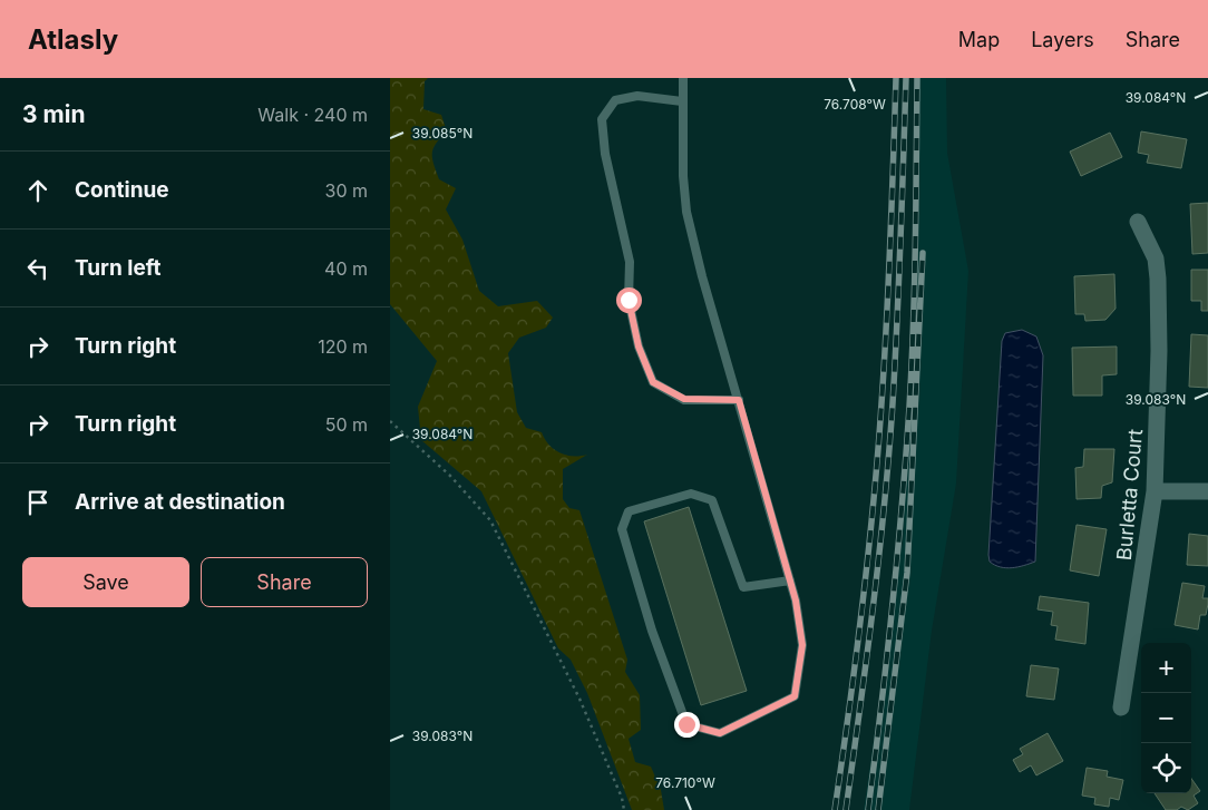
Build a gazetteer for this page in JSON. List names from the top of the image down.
{
  "streets": {
    "street": ["Burletta Court"]
  },
  "page": {
    "header": "Atlasly",
    "nav": ["Map", "Layers", "Share"],
    "heading": ["3 min", "Walk · 240 m"],
    "list": [
      ["Continue", "30 m"],
      ["Turn left", "40 m"],
      ["Turn right", "120 m"],
      ["Turn right", "50 m"],
      "Arrive at destination"
    ],
    "buttons": ["Save", "Share"],
    "map_buttons": ["+", "−"]
  },
  "coordinates": [
    "39.084°N",
    "76.708°W",
    "39.085°N",
    "39.083°N",
    "76.710°W"
  ]
}
